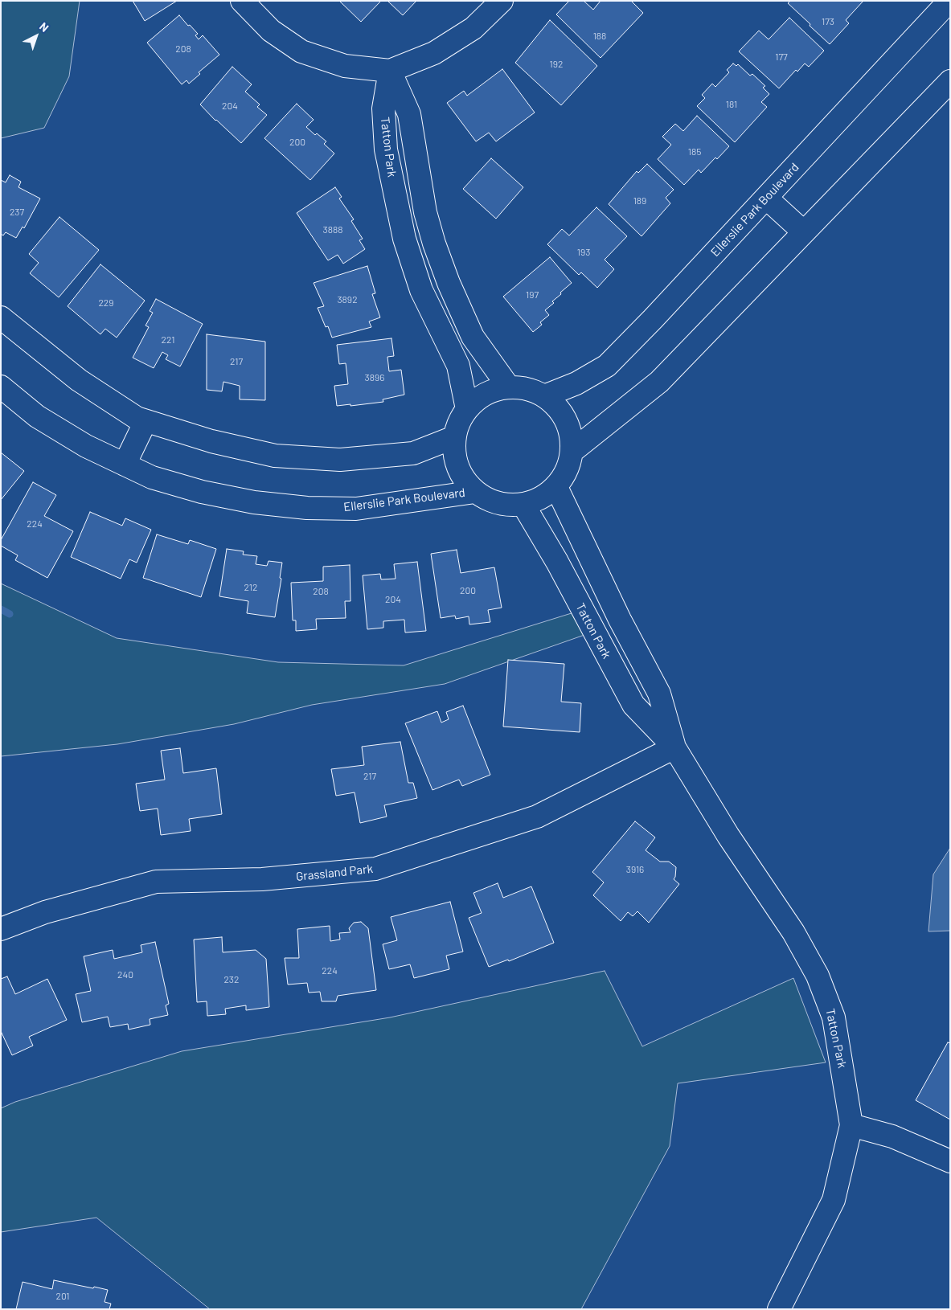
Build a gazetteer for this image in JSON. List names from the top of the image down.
{
  "streets": {
    "street": ["Tatton Park", "Ellerslie Park Boulevard", "Grassland Park"]
  },
  "crossings": [
    ["Tatton Park", "Ellerslie Park Boulevard"],
    ["Tatton Park", "Grassland Park"]
  ],
  "house_numbers": [
    "173",
    "188",
    "208",
    "177",
    "192",
    "181",
    "204",
    "200",
    "185",
    "189",
    "237",
    "3888",
    "193",
    "197",
    "3892",
    "229",
    "221",
    "217",
    "3896",
    "224",
    "212",
    "200",
    "208",
    "204",
    "217",
    "3916",
    "224",
    "240",
    "232",
    "201"
  ],
  "north": "top right"
}
